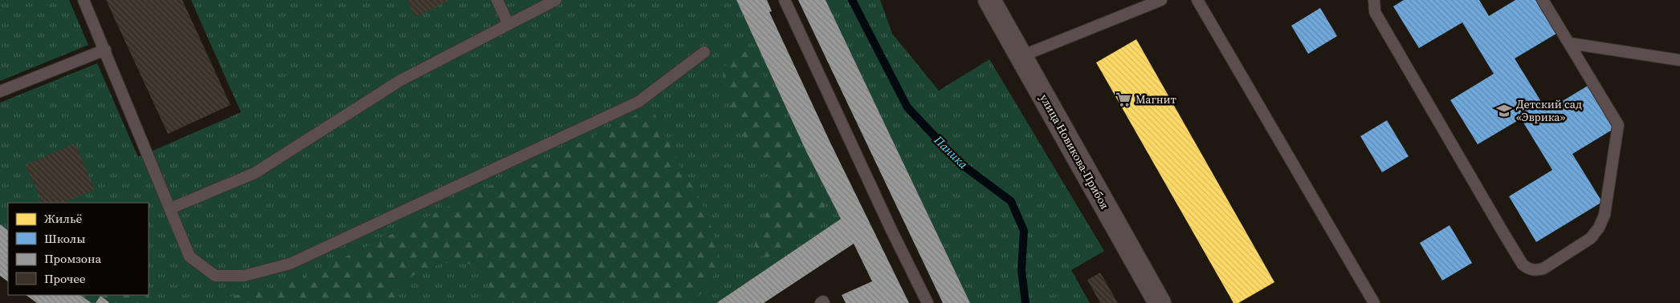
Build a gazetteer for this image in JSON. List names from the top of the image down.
{
  "streets": {
    "street": ["улица Новикова-Прибоя"]
  },
  "water": ["Паника"],
  "places": {
    "supermarket": ["Магнит"],
    "school or university": ["Детский сад «Эврика»"]
  },
  "legend": [
    "Жильё",
    "Школы",
    "Промзона",
    "Прочее"
  ]
}
